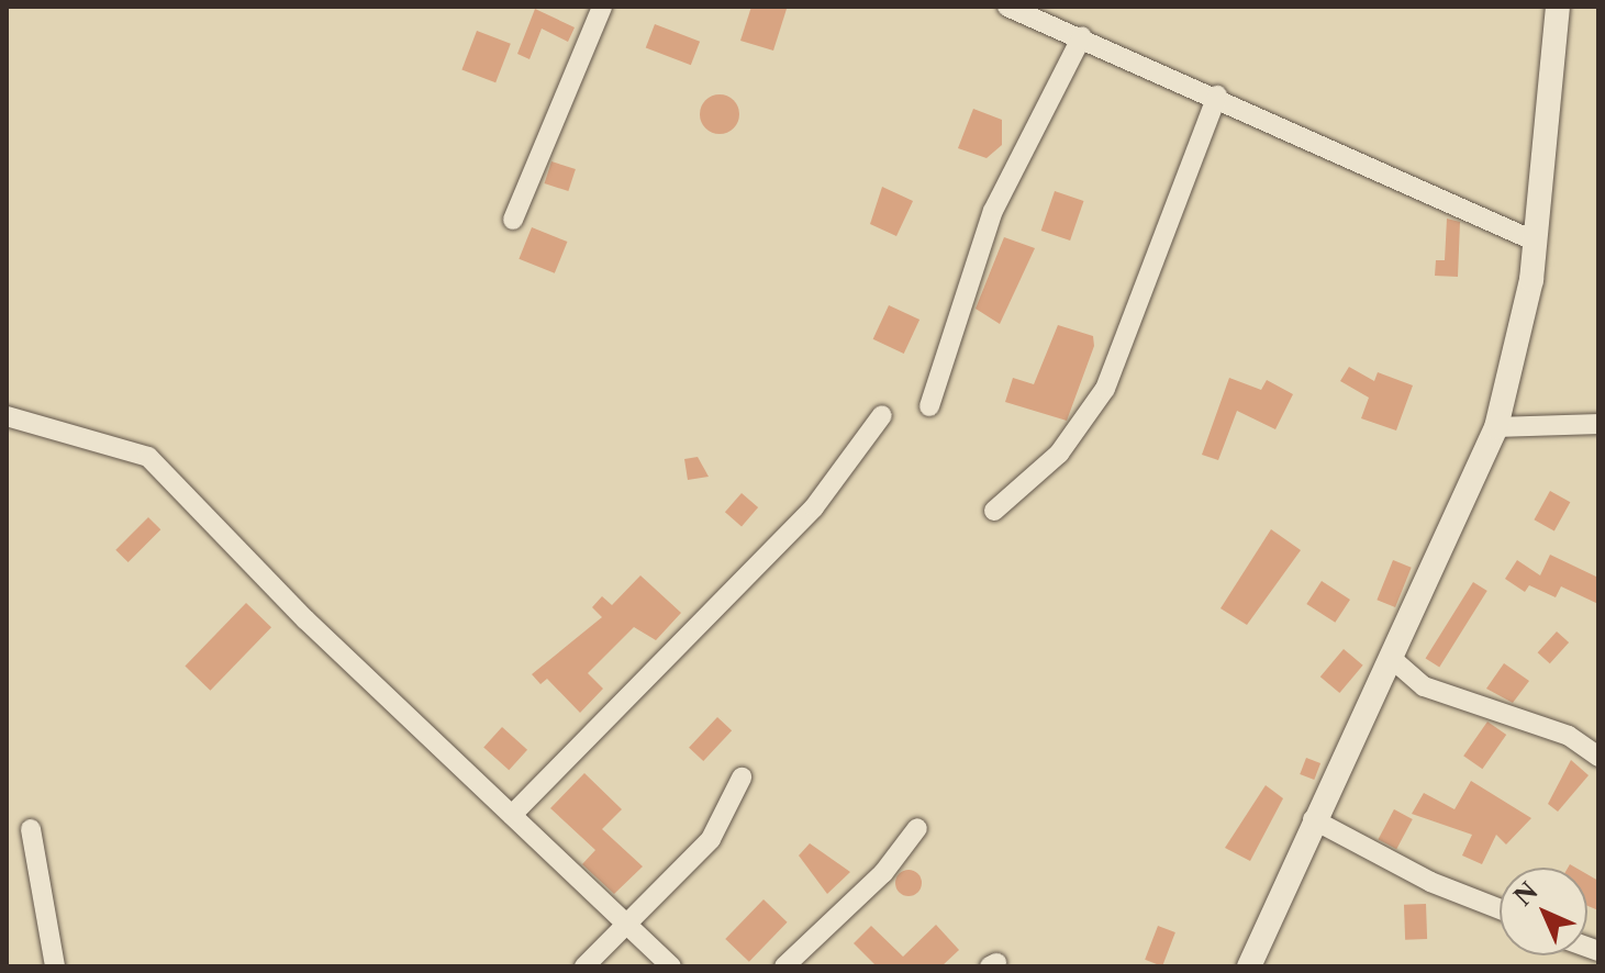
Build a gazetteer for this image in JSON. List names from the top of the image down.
{
  "north": "top left"
}
